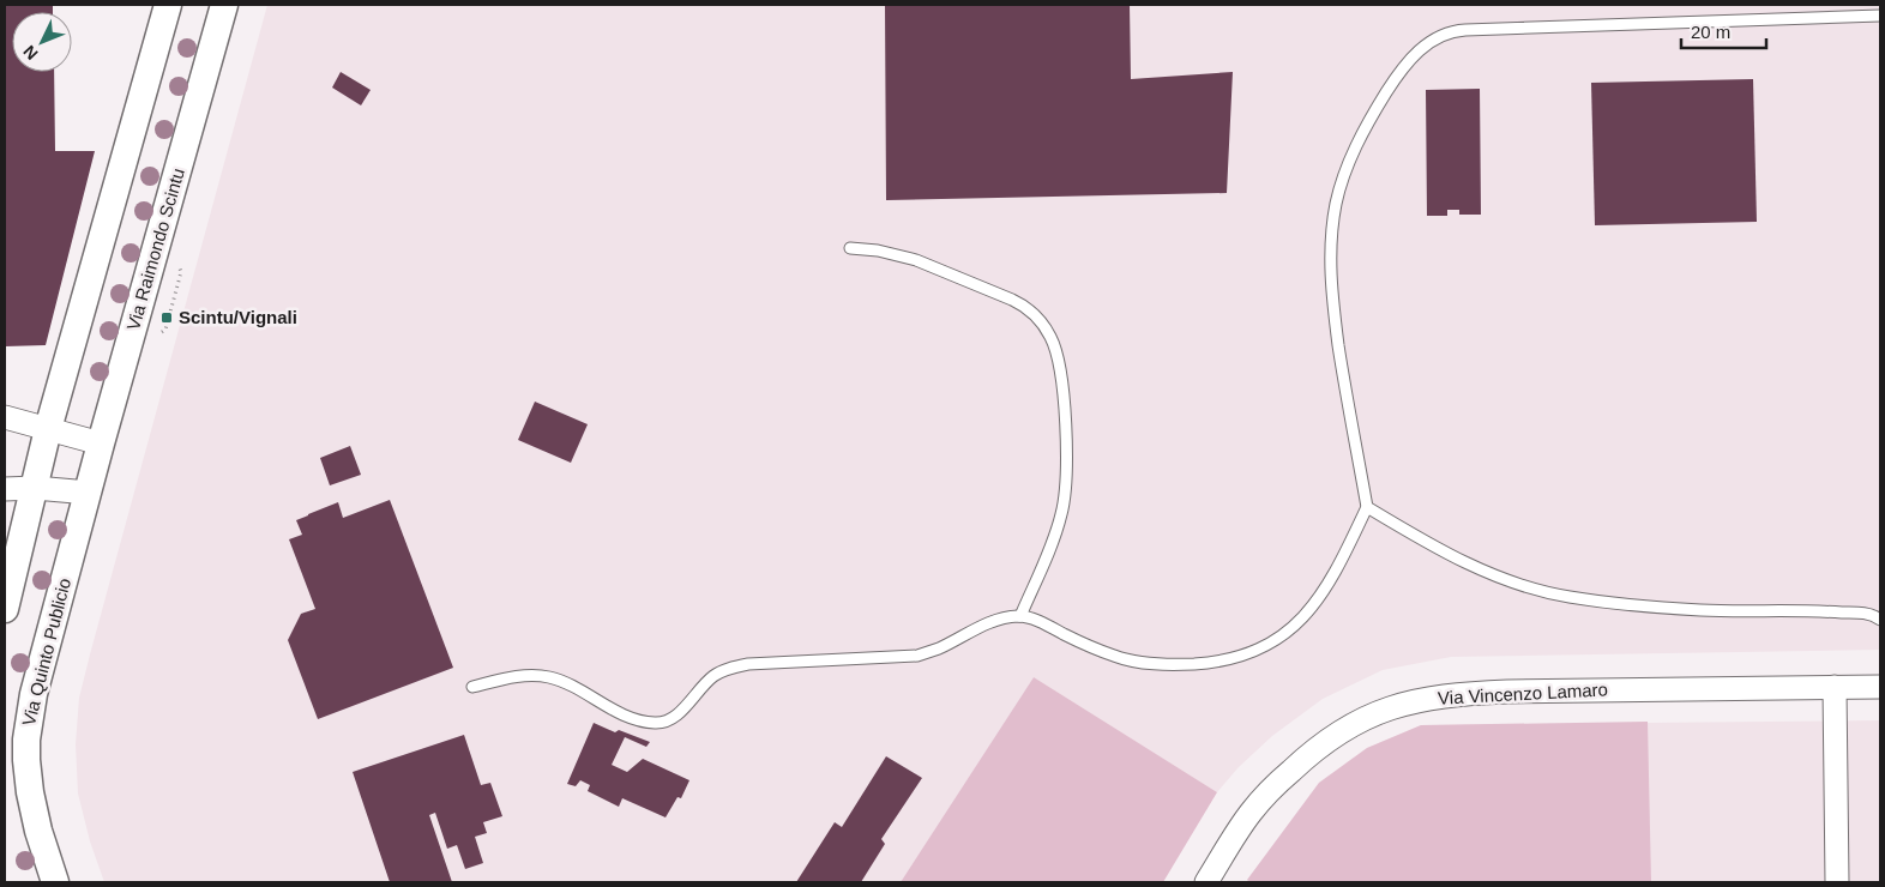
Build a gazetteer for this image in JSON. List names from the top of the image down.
{
  "streets": {
    "street": ["Via Raimondo Scintu", "Via Quinto Publicio", "Via Vincenzo Lamaro"]
  },
  "crossings": [
    ["Via Raimondo Scintu", "Via Quinto Publicio"]
  ],
  "places": {
    "transit": ["Scintu/Vignali"]
  },
  "scale_bar": "20 m",
  "north": "bottom left"
}
